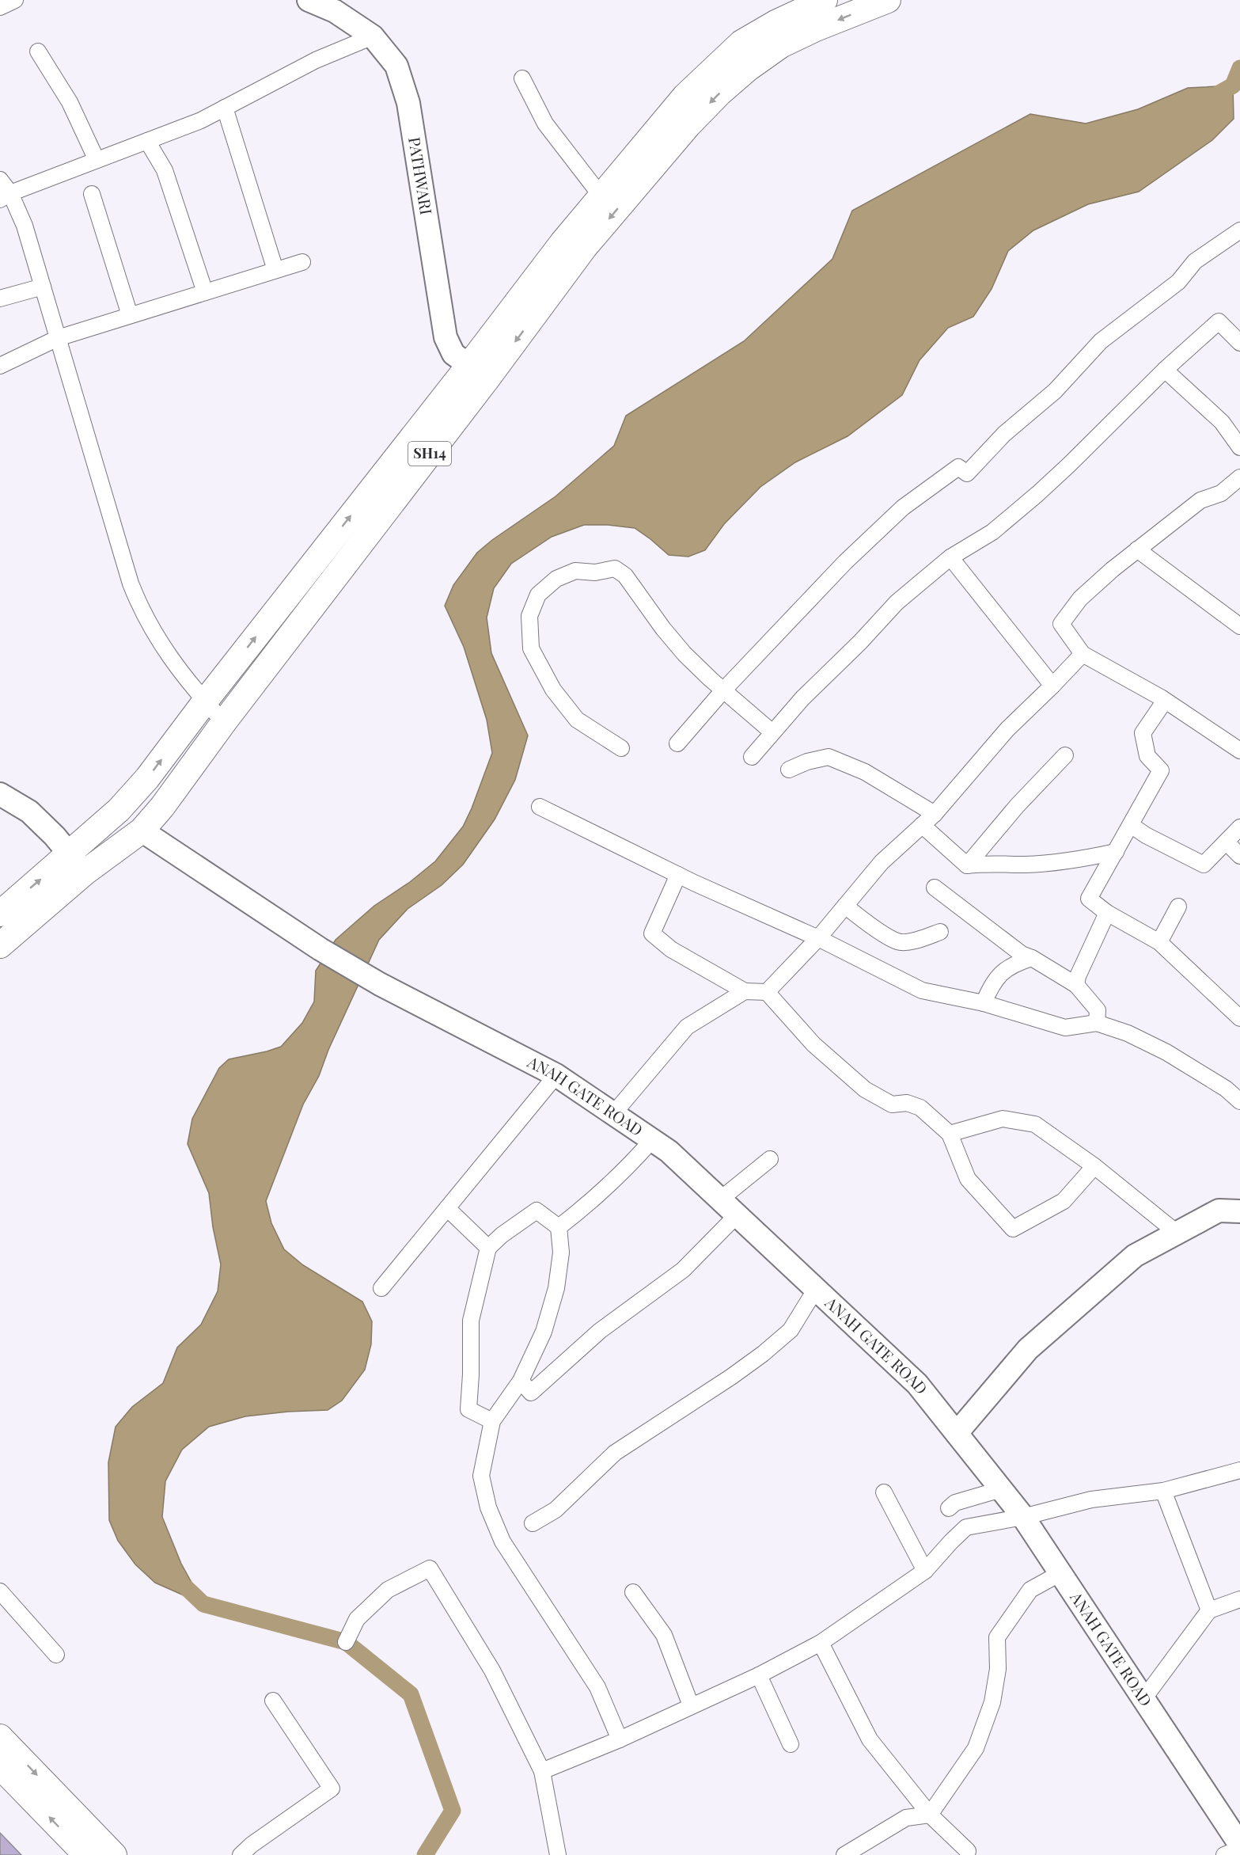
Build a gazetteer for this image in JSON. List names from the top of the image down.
{
  "streets": {
    "main road": ["SH14"],
    "street": ["PATHWARI", "ANAH GATE ROAD"]
  },
  "crossings": [
    ["PATHWARI", "SH14"],
    ["SH14", "ANAH GATE ROAD"]
  ]
}
